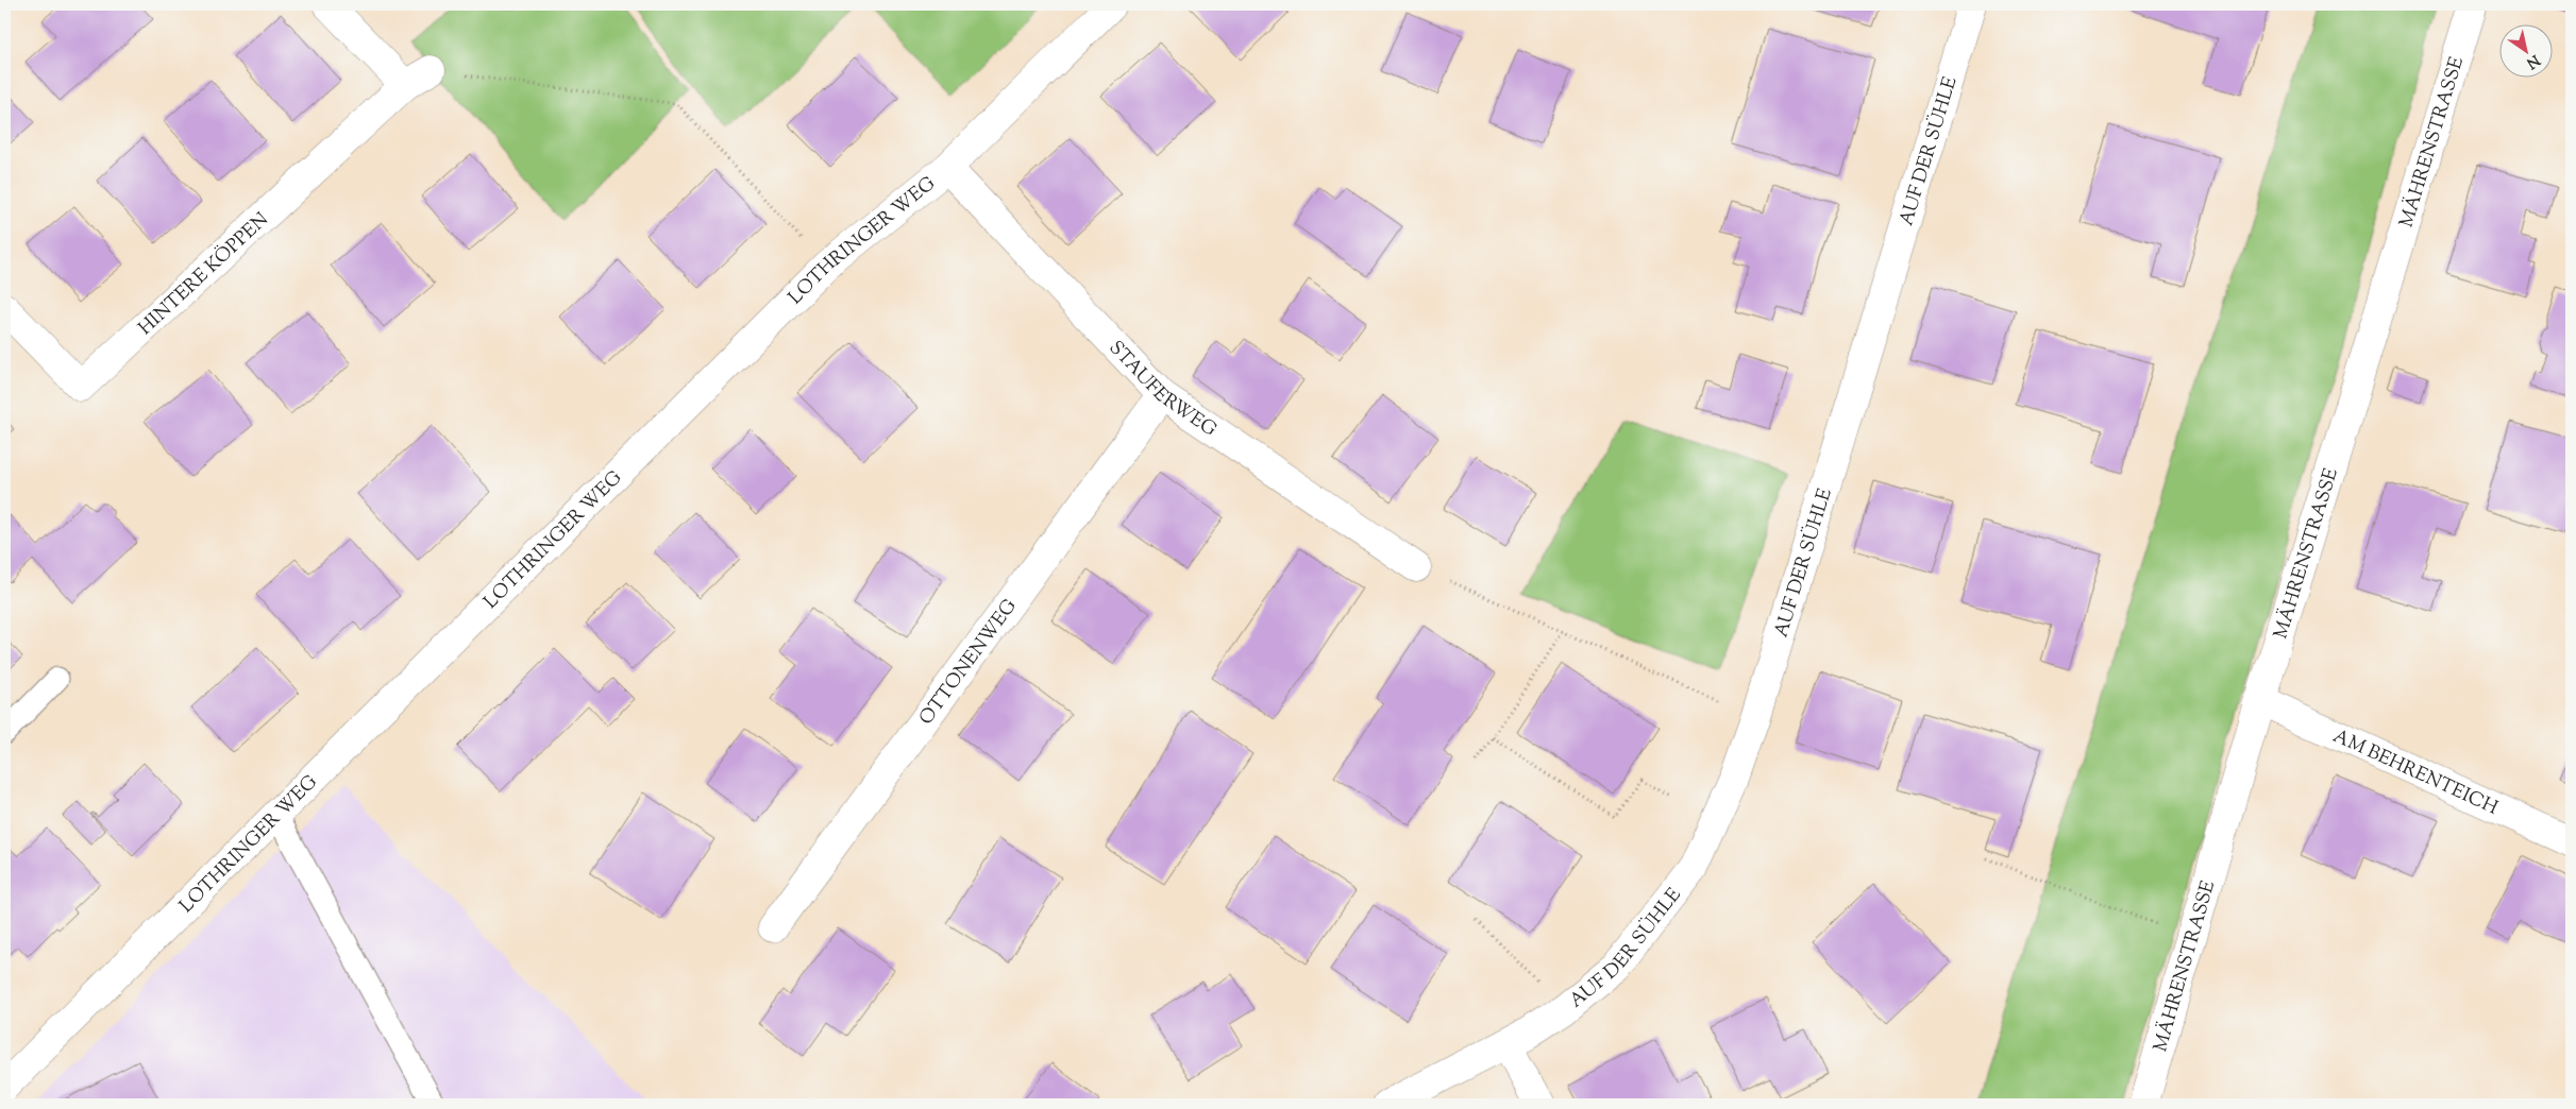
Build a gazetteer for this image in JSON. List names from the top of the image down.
{
  "streets": {
    "street": [
      "MÄHRENSTRASSE",
      "AUF DER SÜHLE",
      "LOTHRINGER WEG",
      "HINTERE KÖPPEN",
      "STAUFERWEG",
      "OTTONENWEG",
      "AM BEHRENTEICH"
    ]
  },
  "crossings": [
    ["MÄHRENSTRASSE", "AM BEHRENTEICH"],
    ["LOTHRINGER WEG", "STAUFERWEG"],
    ["STAUFERWEG", "OTTONENWEG"]
  ],
  "north": "bottom right"
}
